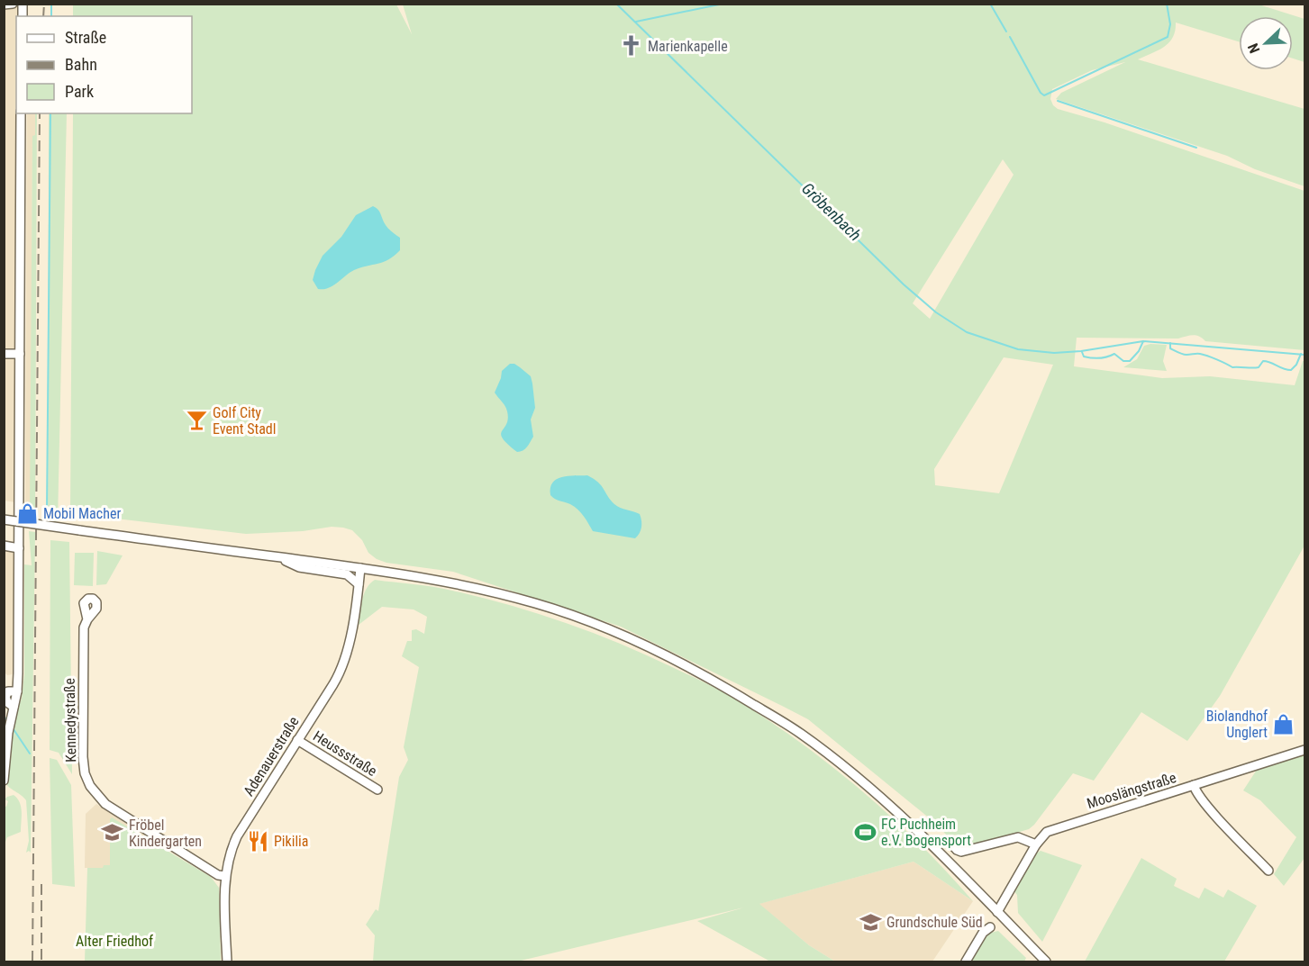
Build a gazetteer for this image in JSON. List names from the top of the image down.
{
  "streets": {
    "street": [
      "Kennedystraße",
      "Heussstraße",
      "Adenauerstraße",
      "Mooslängstraße"
    ]
  },
  "crossings": [
    ["Kennedystraße", "Adenauerstraße"],
    ["Heussstraße", "Adenauerstraße"]
  ],
  "water": ["Gröbenbach"],
  "parks": ["Alter Friedhof"],
  "places": {
    "church": ["Marienkapelle"],
    "bar": ["Golf City Event Stadl"],
    "shop": ["Mobil Macher", "Biolandhof Unglert"],
    "sports": ["FC Puchheim e.V. Bogensport"],
    "school or university": ["Fröbel Kindergarten", "Grundschule Süd"],
    "restaurant": ["Pikilia"]
  },
  "legend": ["Straße", "Bahn", "Park"],
  "north": "bottom left"
}
